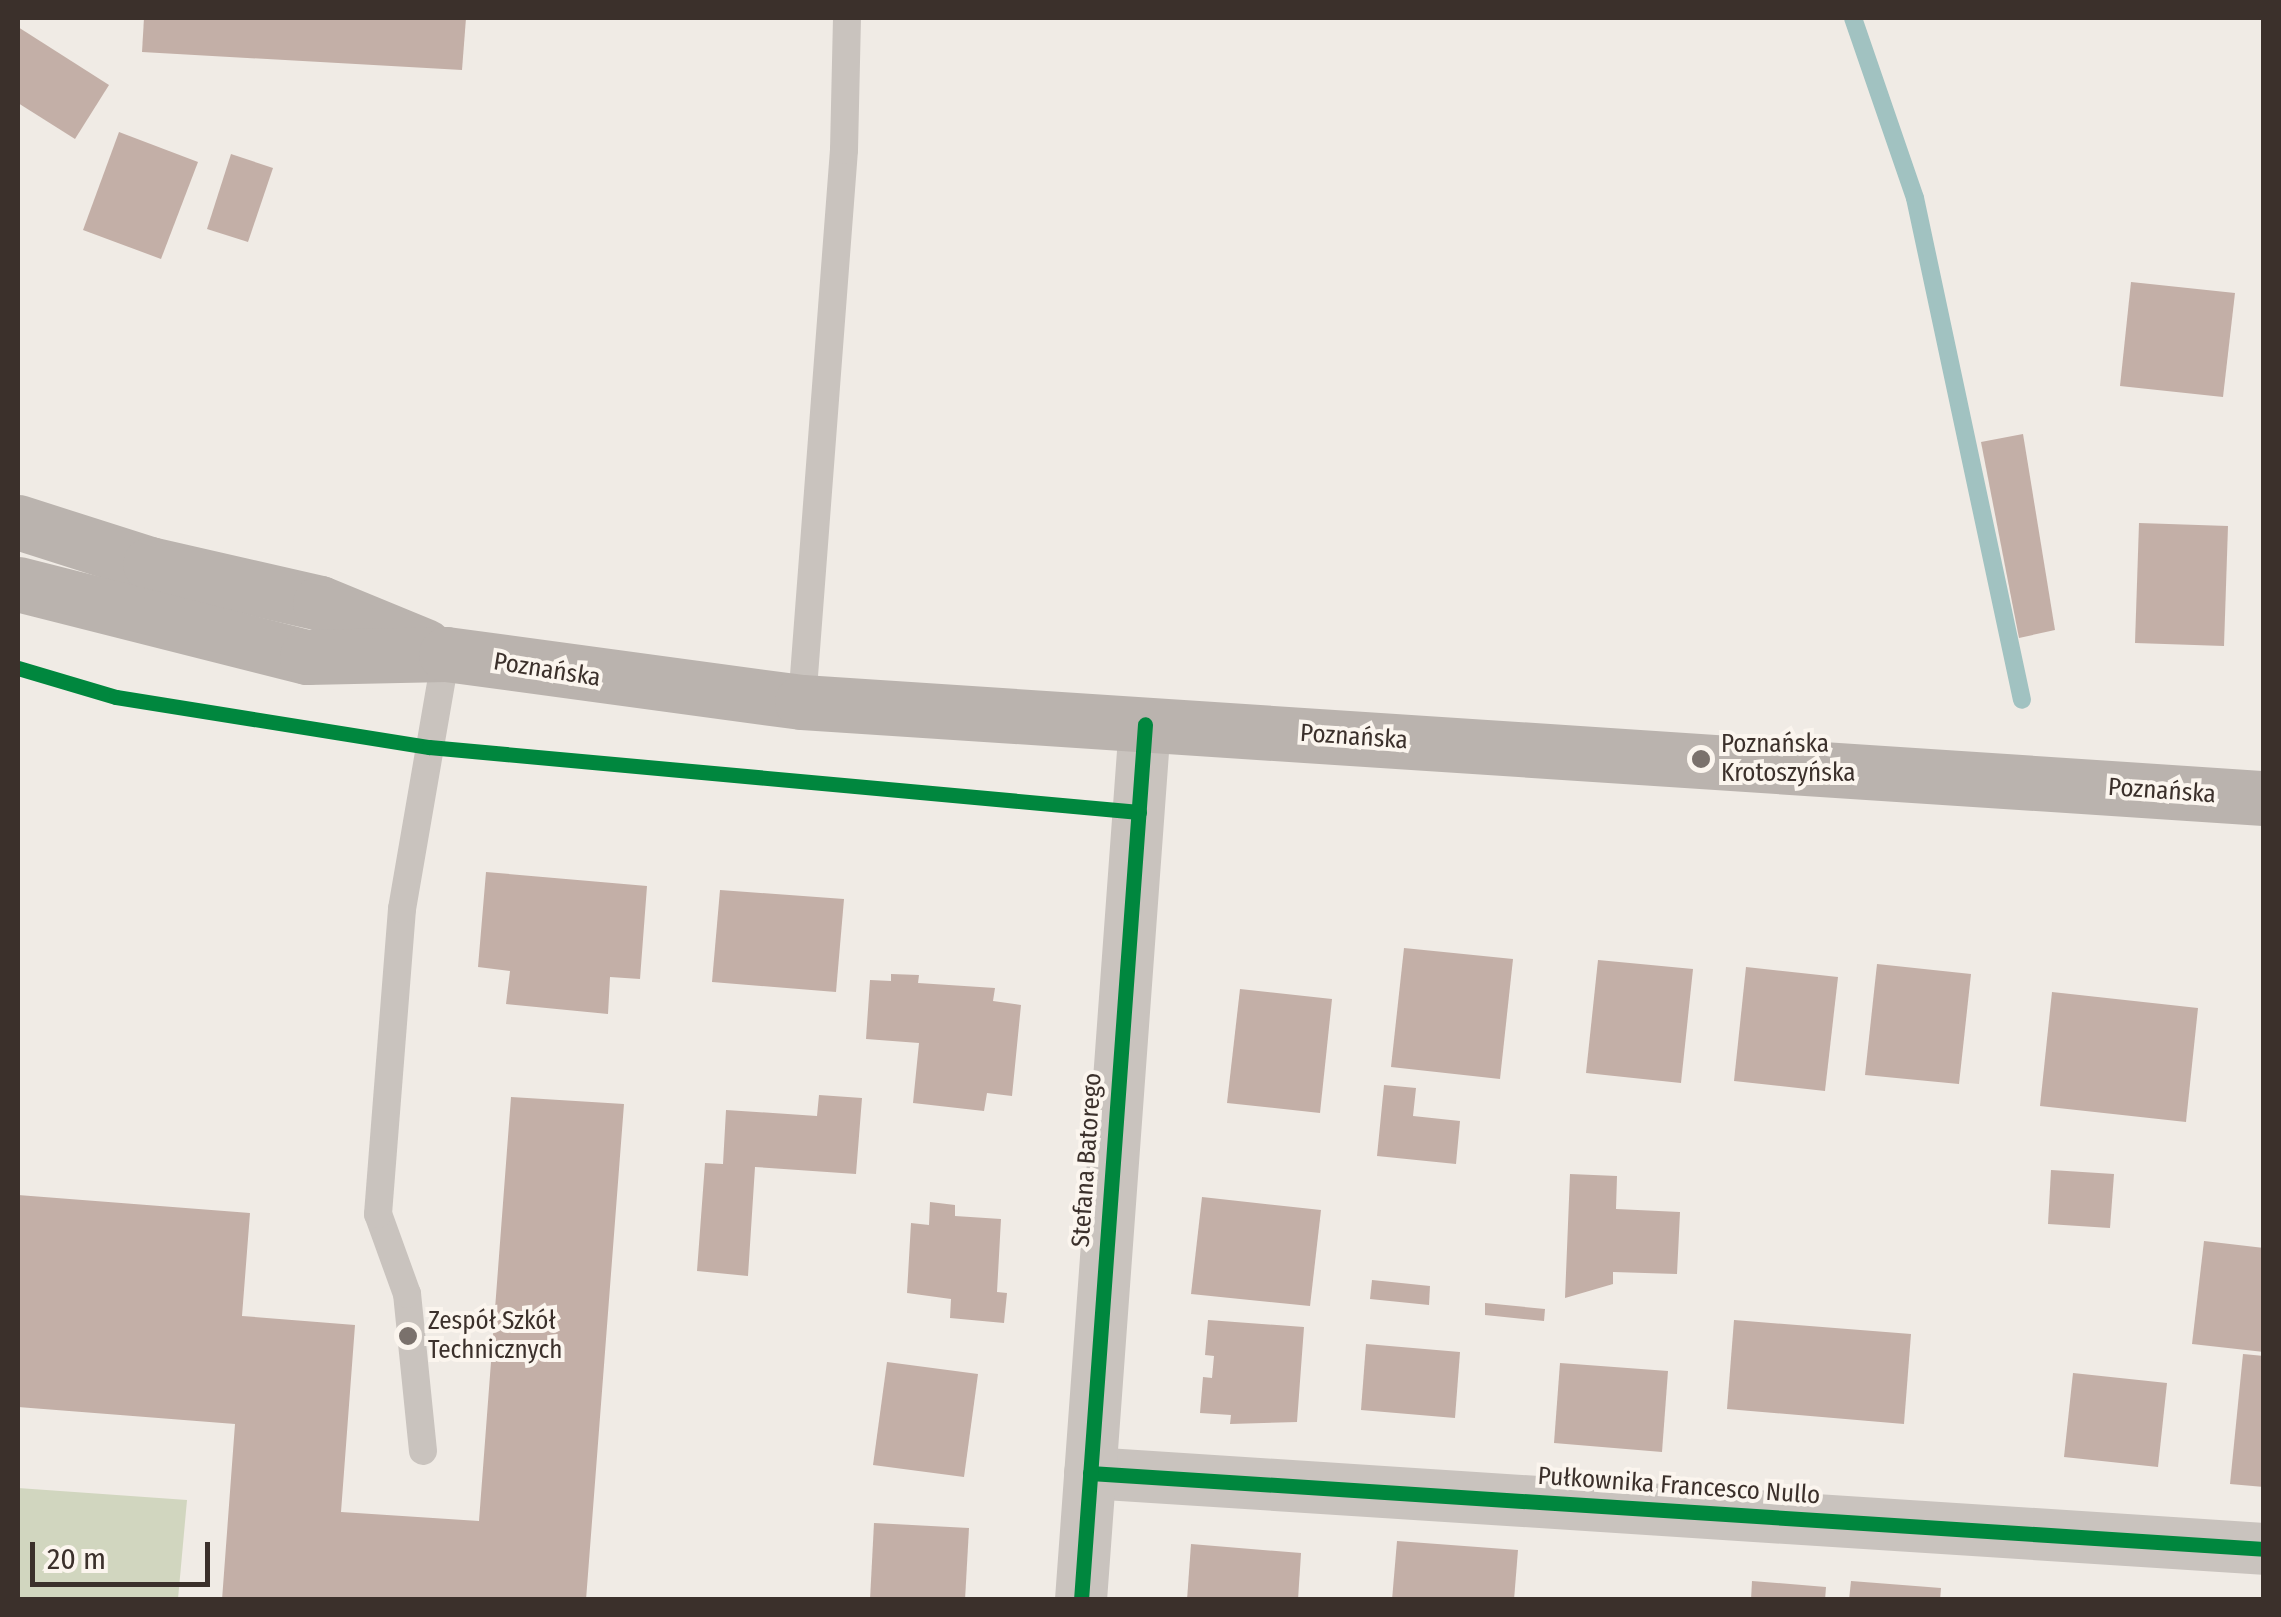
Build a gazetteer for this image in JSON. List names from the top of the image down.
{
  "streets": {
    "main road": ["Poznańska"],
    "street": ["Stefana Batorego", "Pułkownika Francesco Nullo"]
  },
  "crossings": [
    ["Poznańska", "Stefana Batorego"],
    ["Stefana Batorego", "Pułkownika Francesco Nullo"]
  ],
  "places": ["Poznańska Krotoszyńska", "Zespół Szkół Technicznych"],
  "scale_bar": "20 m"
}
